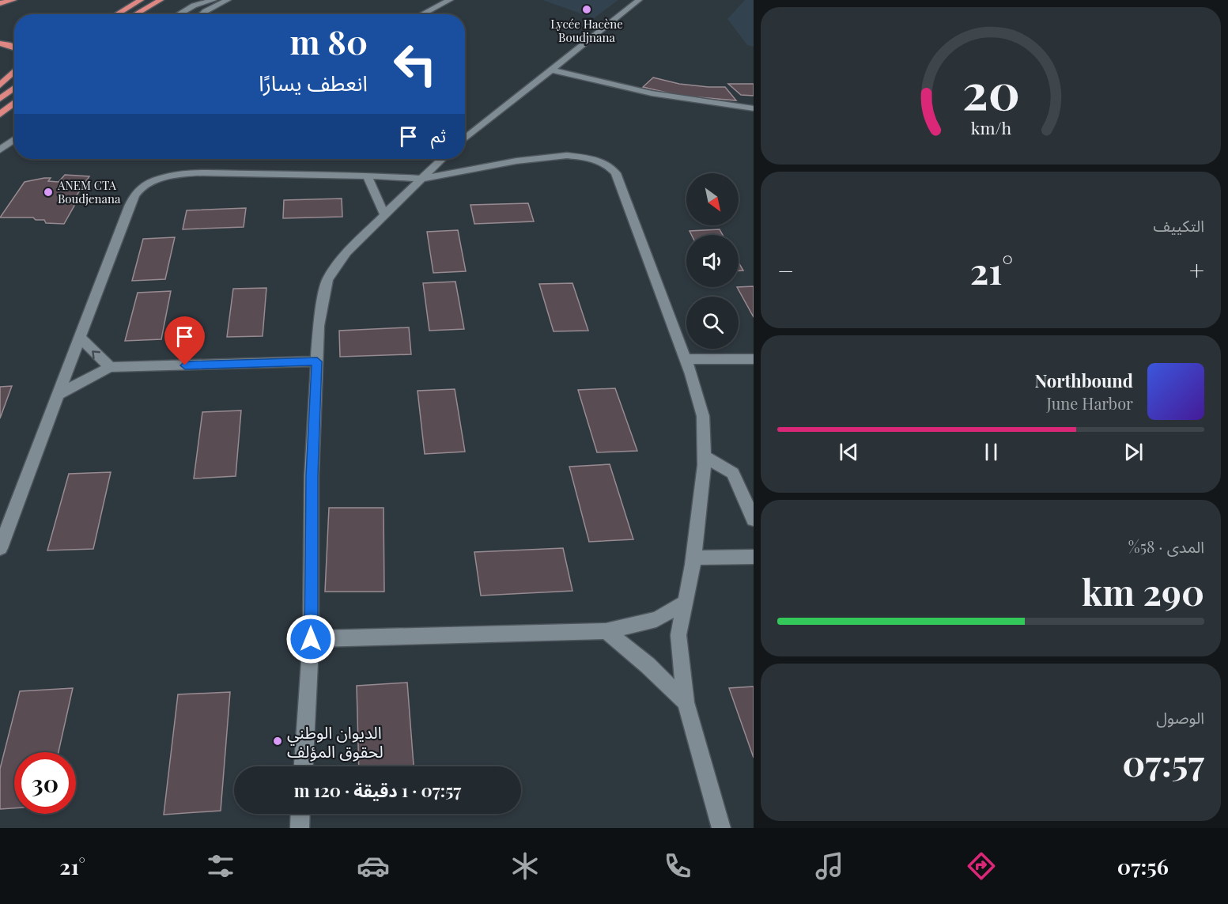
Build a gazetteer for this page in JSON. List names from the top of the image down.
{
  "places": ["Lycée Hacène Boudjnana", "ANEM CTA Boudjenana", "الديوان الوطني لحقوق المؤلف"],
  "north": "bottom right",
  "page": {
    "turn": ["80 m", "انعطف يسارًا"],
    "then": "ثم",
    "tile": [
      "التكييف",
      ["المدى · 58%", "290 km"],
      ["الوصول", "07:57"]
    ],
    "heat": ["−", "21°", "+"],
    "song": ["Northbound", "June Harbor"],
    "limit": "30",
    "trip": "07:57 · 1 دقيقة · 120 m",
    "tabs": ["07:56", "21°"],
    "gauge": ["20", "km/h"]
  }
}
